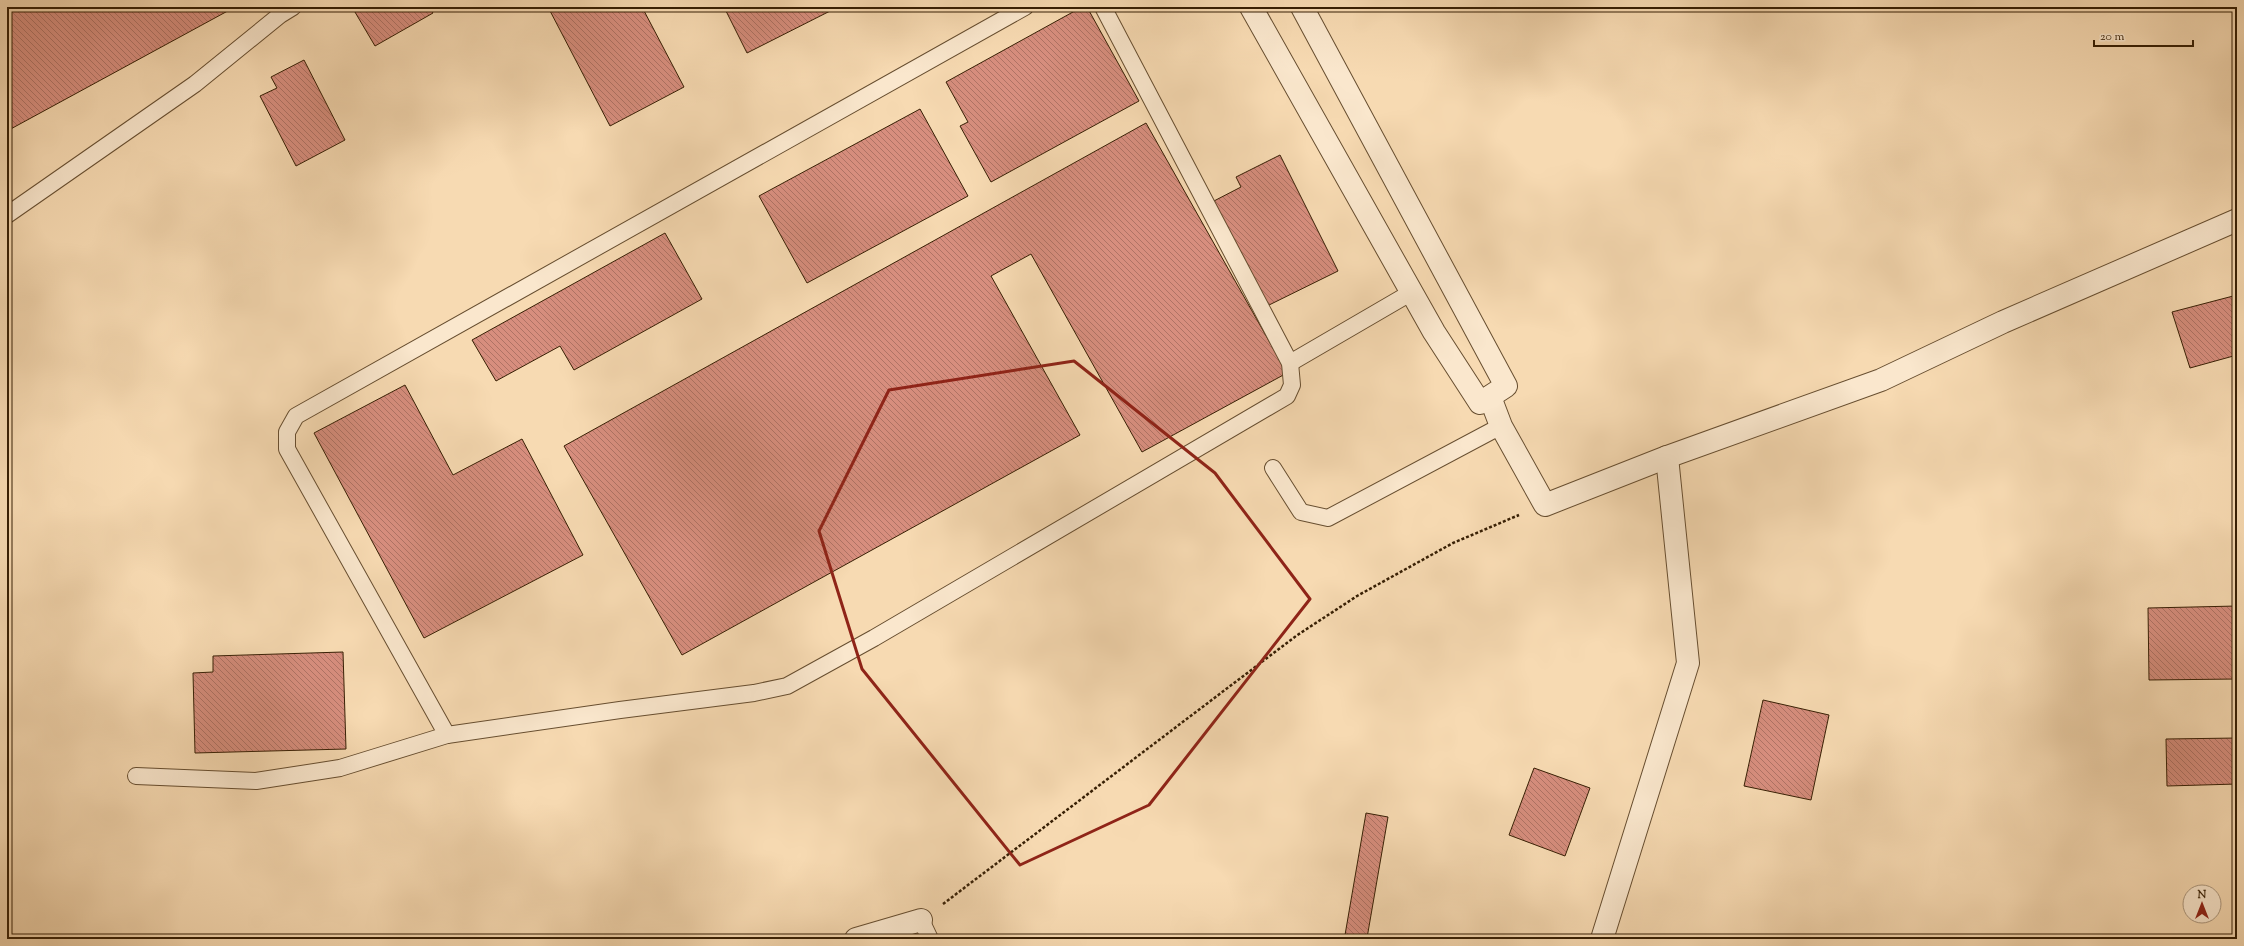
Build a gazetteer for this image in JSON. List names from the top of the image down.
{
  "scale_bar": "20 m",
  "north": "top"
}
